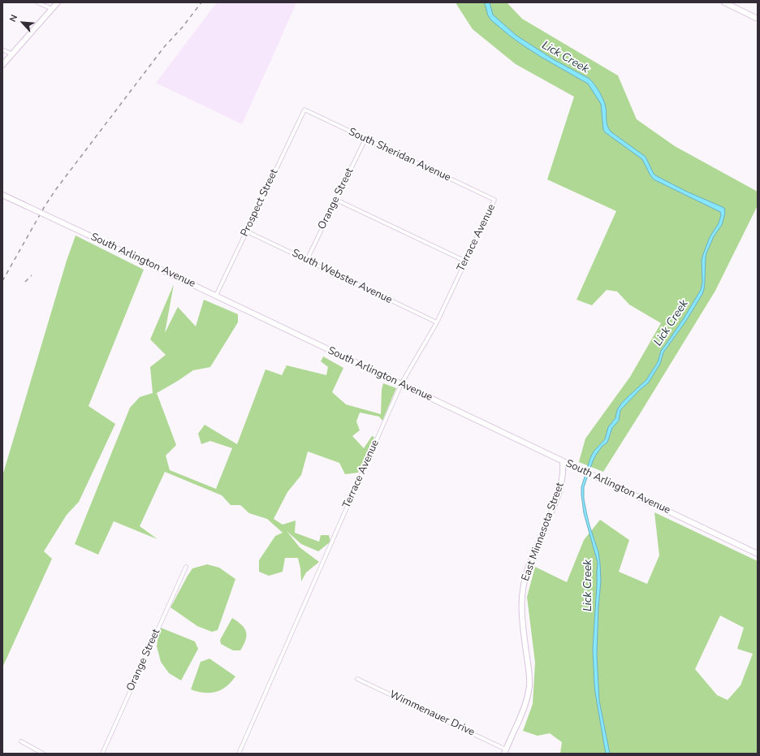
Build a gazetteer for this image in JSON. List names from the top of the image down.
{
  "streets": {
    "main road": ["South Arlington Avenue", "East Minnesota Street"],
    "street": [
      "South Sheridan Avenue",
      "Orange Street",
      "Prospect Street",
      "Terrace Avenue",
      "South Webster Avenue",
      "Wimmenauer Drive"
    ]
  },
  "crossings": [
    ["South Sheridan Avenue", "Orange Street"],
    ["South Sheridan Avenue", "Prospect Street"],
    ["South Sheridan Avenue", "Terrace Avenue"],
    ["Orange Street", "South Webster Avenue"],
    ["Prospect Street", "South Arlington Avenue"],
    ["Prospect Street", "South Webster Avenue"],
    ["Terrace Avenue", "South Arlington Avenue"],
    ["Terrace Avenue", "South Webster Avenue"],
    ["South Arlington Avenue", "East Minnesota Street"],
    ["East Minnesota Street", "Wimmenauer Drive"]
  ],
  "water": ["Lick Creek"],
  "north": "top left"
}
